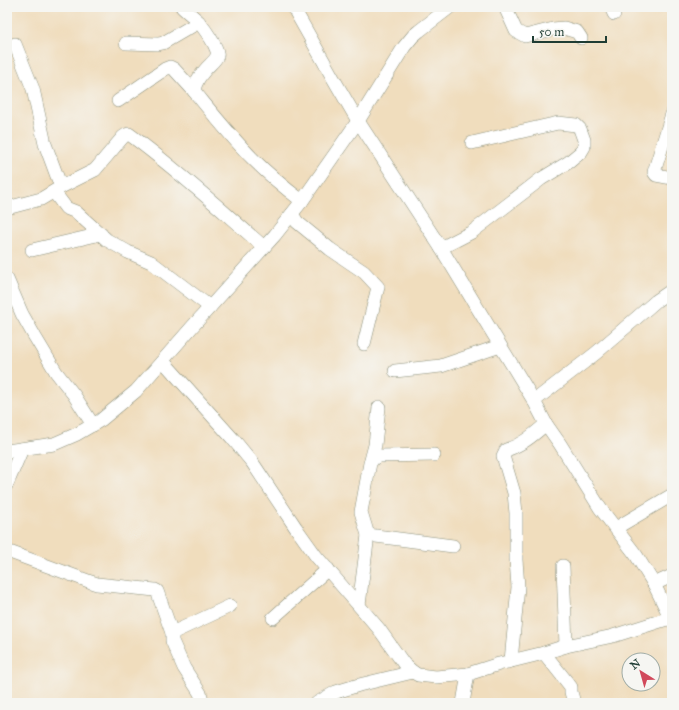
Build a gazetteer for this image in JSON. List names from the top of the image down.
{
  "scale_bar": "50 m",
  "north": "top left"
}
